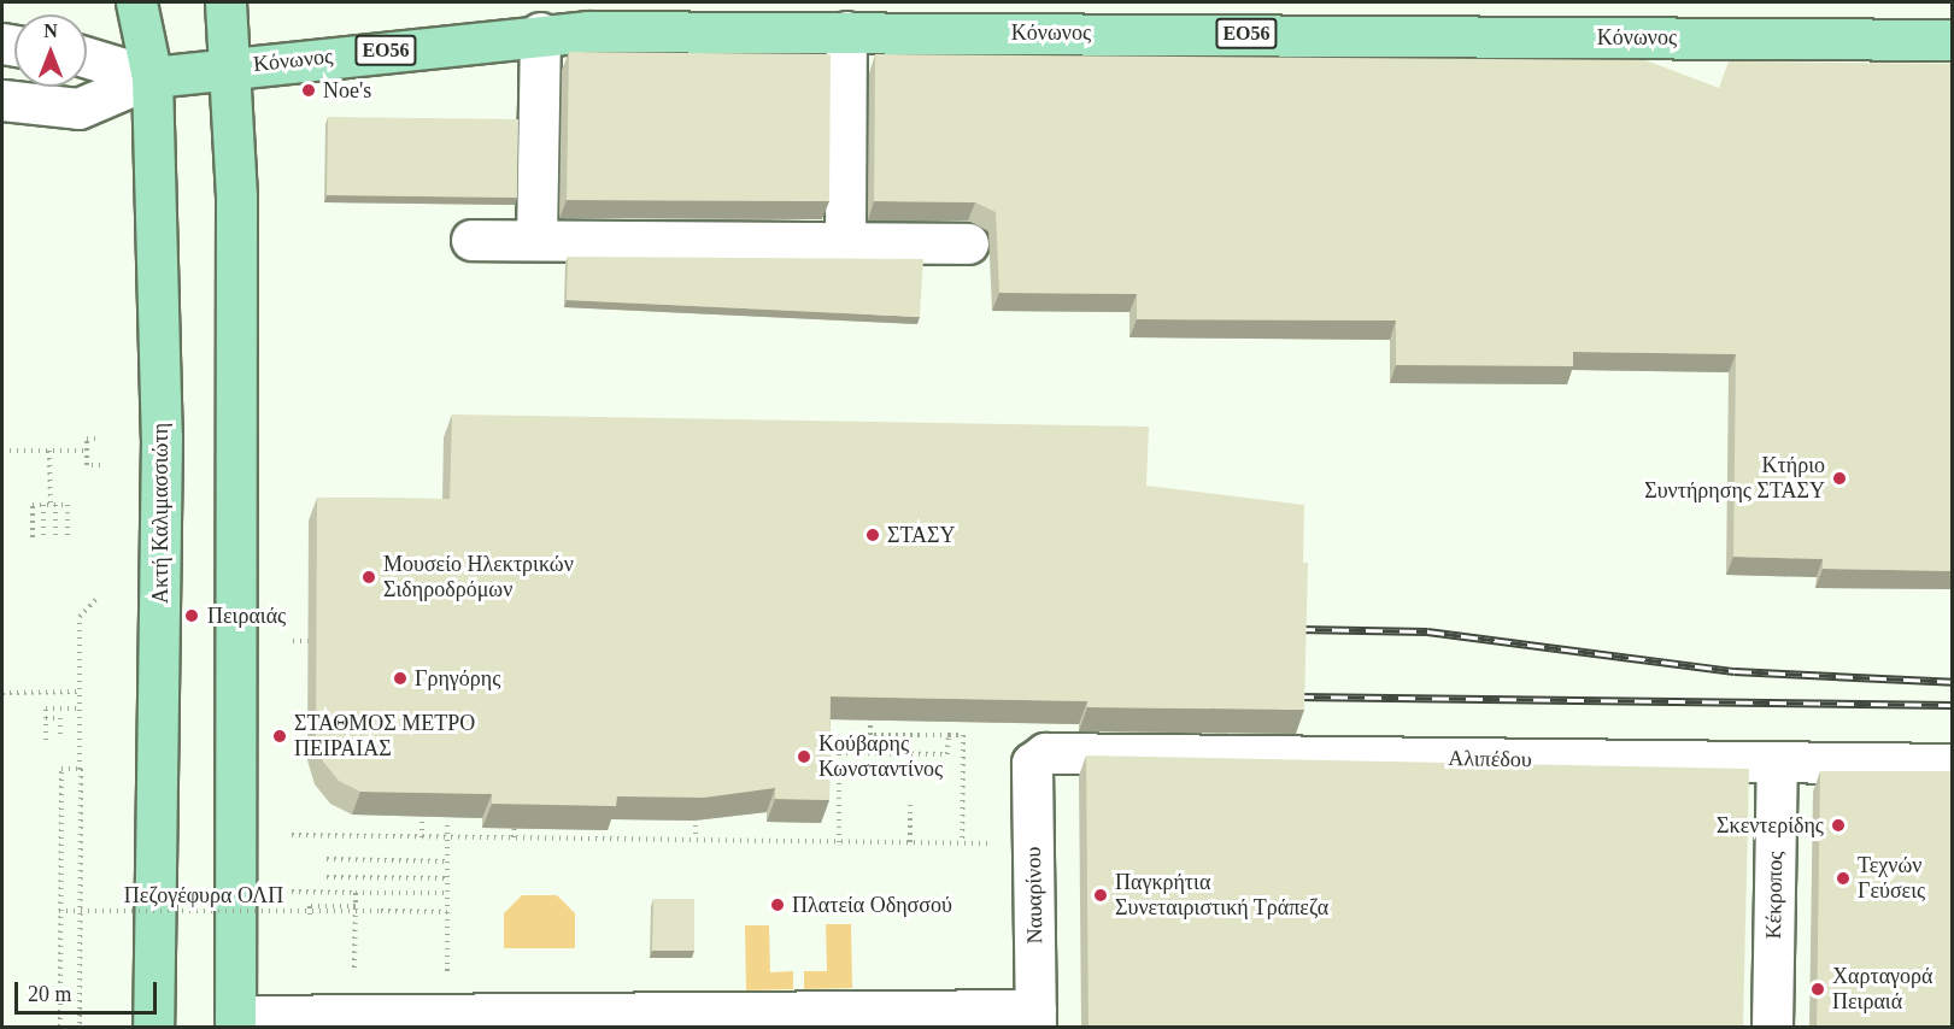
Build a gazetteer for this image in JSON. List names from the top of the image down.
{
  "streets": {
    "main road": ["Κόνωνος", "ΕΟ56", "Ακτή Καλιμασσιώτη"],
    "street": ["Αλιπέδου", "Ναυαρίνου", "Κέκροπος"],
    "path": ["Πεζογέφυρα ΟΛΠ"]
  },
  "crossings": [
    ["Κόνωνος", "Ακτή Καλιμασσιώτη"],
    ["Αλιπέδου", "Ναυαρίνου"],
    ["Αλιπέδου", "Κέκροπος"]
  ],
  "places": [
    "Noe's",
    "Κτήριο Συντήρησης ΣΤΑΣΥ",
    "ΣΤΑΣΥ",
    "Μουσείο Ηλεκτρικών Σιδηροδρόμων",
    "Πειραιάς",
    "Γρηγόρης",
    "ΣΤΑΘΜΟΣ ΜΕΤΡΟ ΠΕΙΡΑΙΑΣ",
    "Κούβαρης Κωνσταντίνος",
    "Σκεντερίδης",
    "Τεχνών Γεύσεις",
    "Παγκρήτια Συνεταιριστική Τράπεζα",
    "Πλατεία Οδησσού",
    "Χαρταγορά Πειραιά"
  ],
  "scale_bar": "20 m",
  "north": "top"
}
